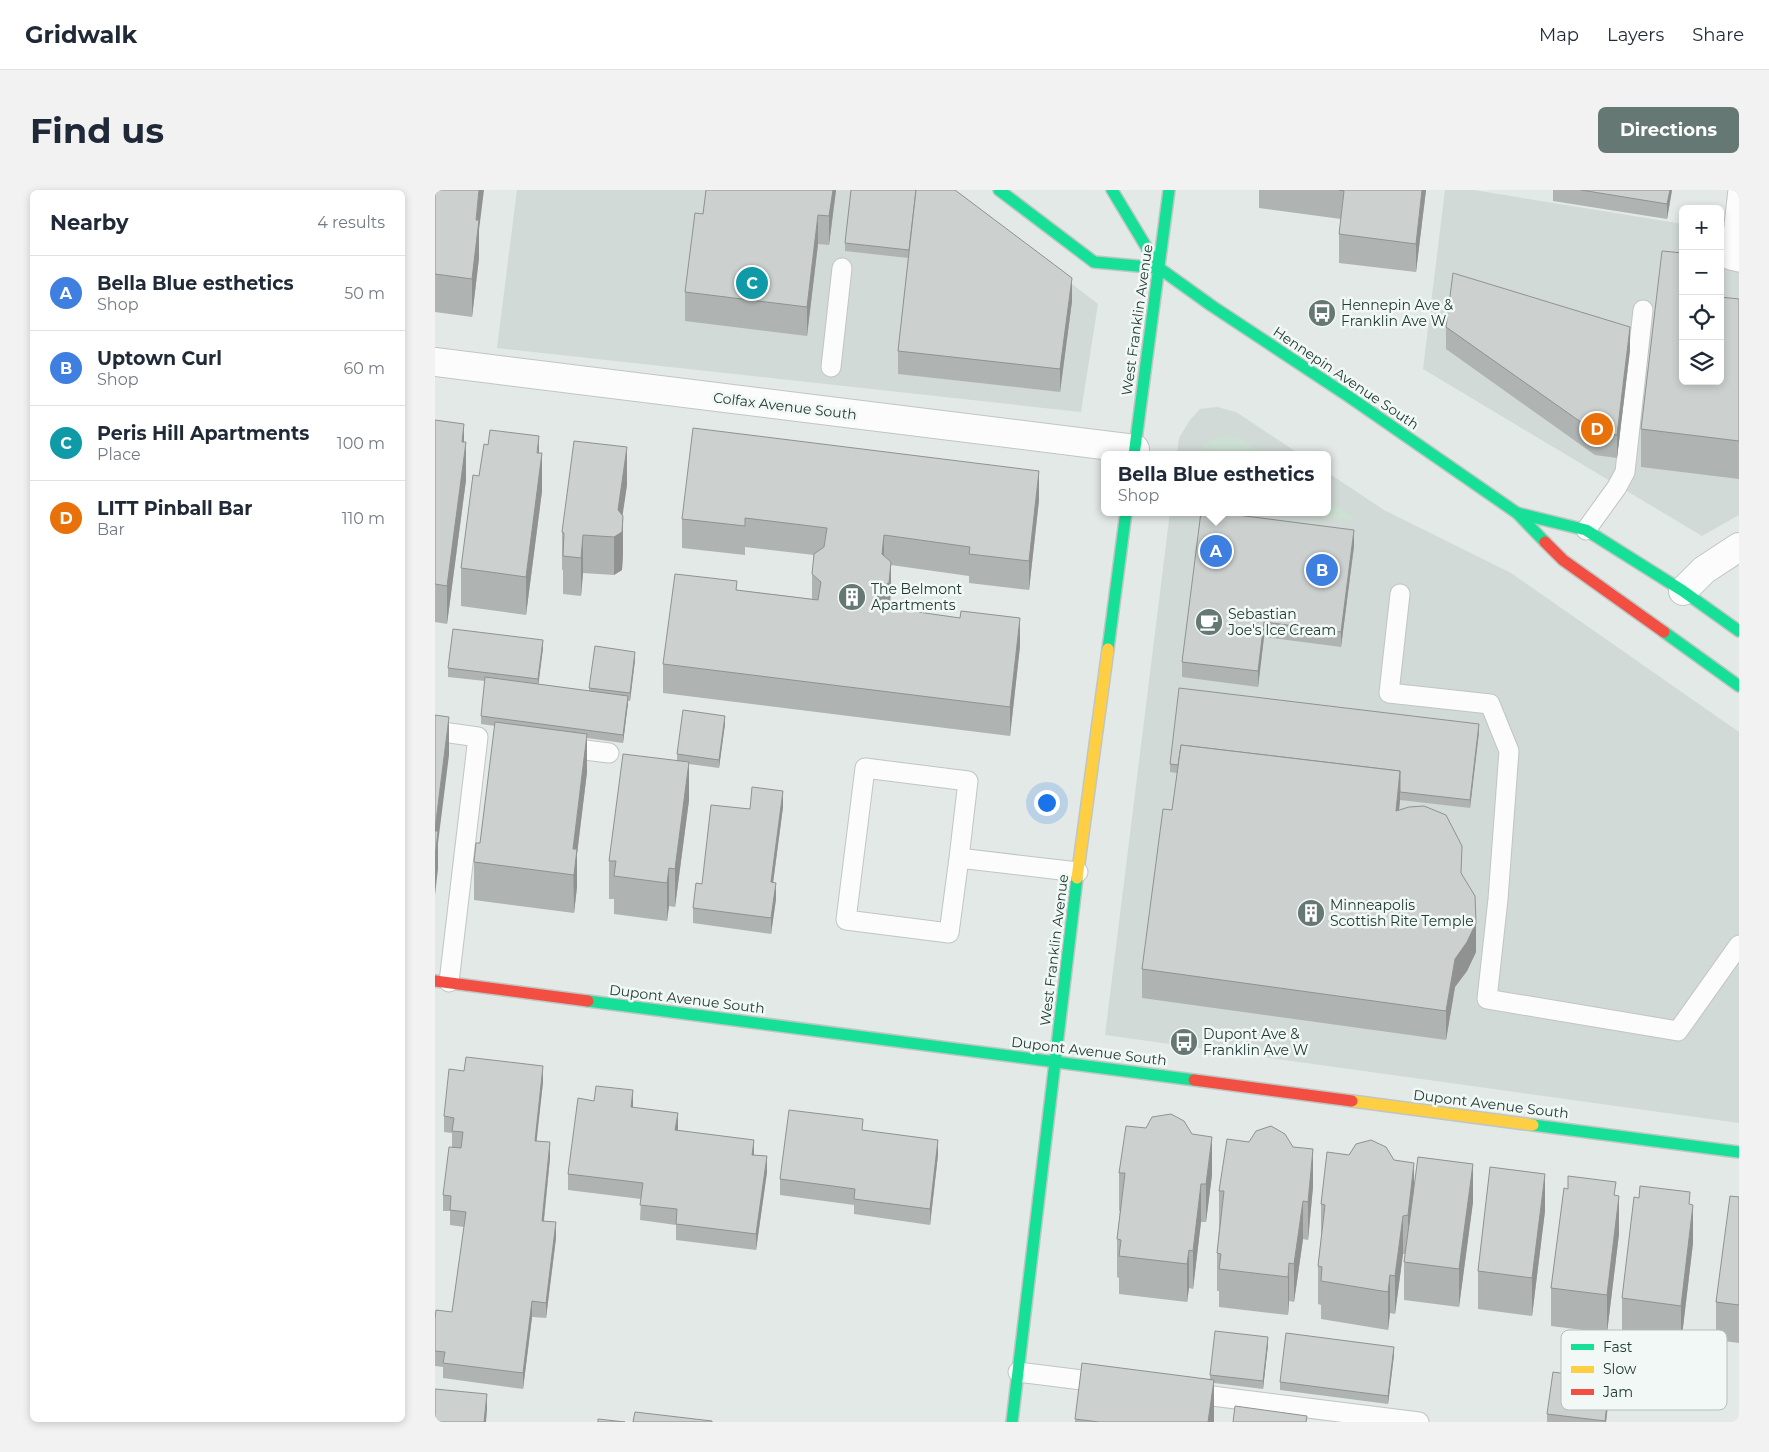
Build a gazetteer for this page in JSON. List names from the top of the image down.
{
  "streets": {
    "street": [
      "West Franklin Avenue",
      "Hennepin Avenue South",
      "Colfax Avenue South",
      "Dupont Avenue South"
    ]
  },
  "crossings": [
    ["West Franklin Avenue", "Hennepin Avenue South"],
    ["West Franklin Avenue", "Dupont Avenue South"]
  ],
  "places": {
    "bus stop": ["Hennepin Ave & Franklin Ave W", "Dupont Ave & Franklin Ave W"],
    "building": ["The Belmont Apartments", "Minneapolis Scottish Rite Temple"],
    "cafe": ["Sebastian Joe's Ice Cream"]
  },
  "legend": ["Fast", "Slow", "Jam"],
  "page": {
    "header": "Gridwalk",
    "nav": ["Map", "Layers", "Share"],
    "buttons": "Directions",
    "title": "Find us",
    "heading": ["Nearby", "4 results"],
    "map_buttons": ["+", "−"],
    "list": [
      {
        "mark": "A",
        "name": "Bella Blue esthetics",
        "note": "Shop",
        "value": "50 m"
      },
      {
        "mark": "B",
        "name": "Uptown Curl",
        "note": "Shop",
        "value": "60 m"
      },
      {
        "mark": "C",
        "name": "Peris Hill Apartments",
        "note": "Place",
        "value": "100 m"
      },
      {
        "mark": "D",
        "name": "LITT Pinball Bar",
        "note": "Bar",
        "value": "110 m"
      }
    ],
    "pins": [
      "C",
      "D",
      "A",
      "B"
    ],
    "popup": ["Bella Blue esthetics", "Shop"]
  }
}
